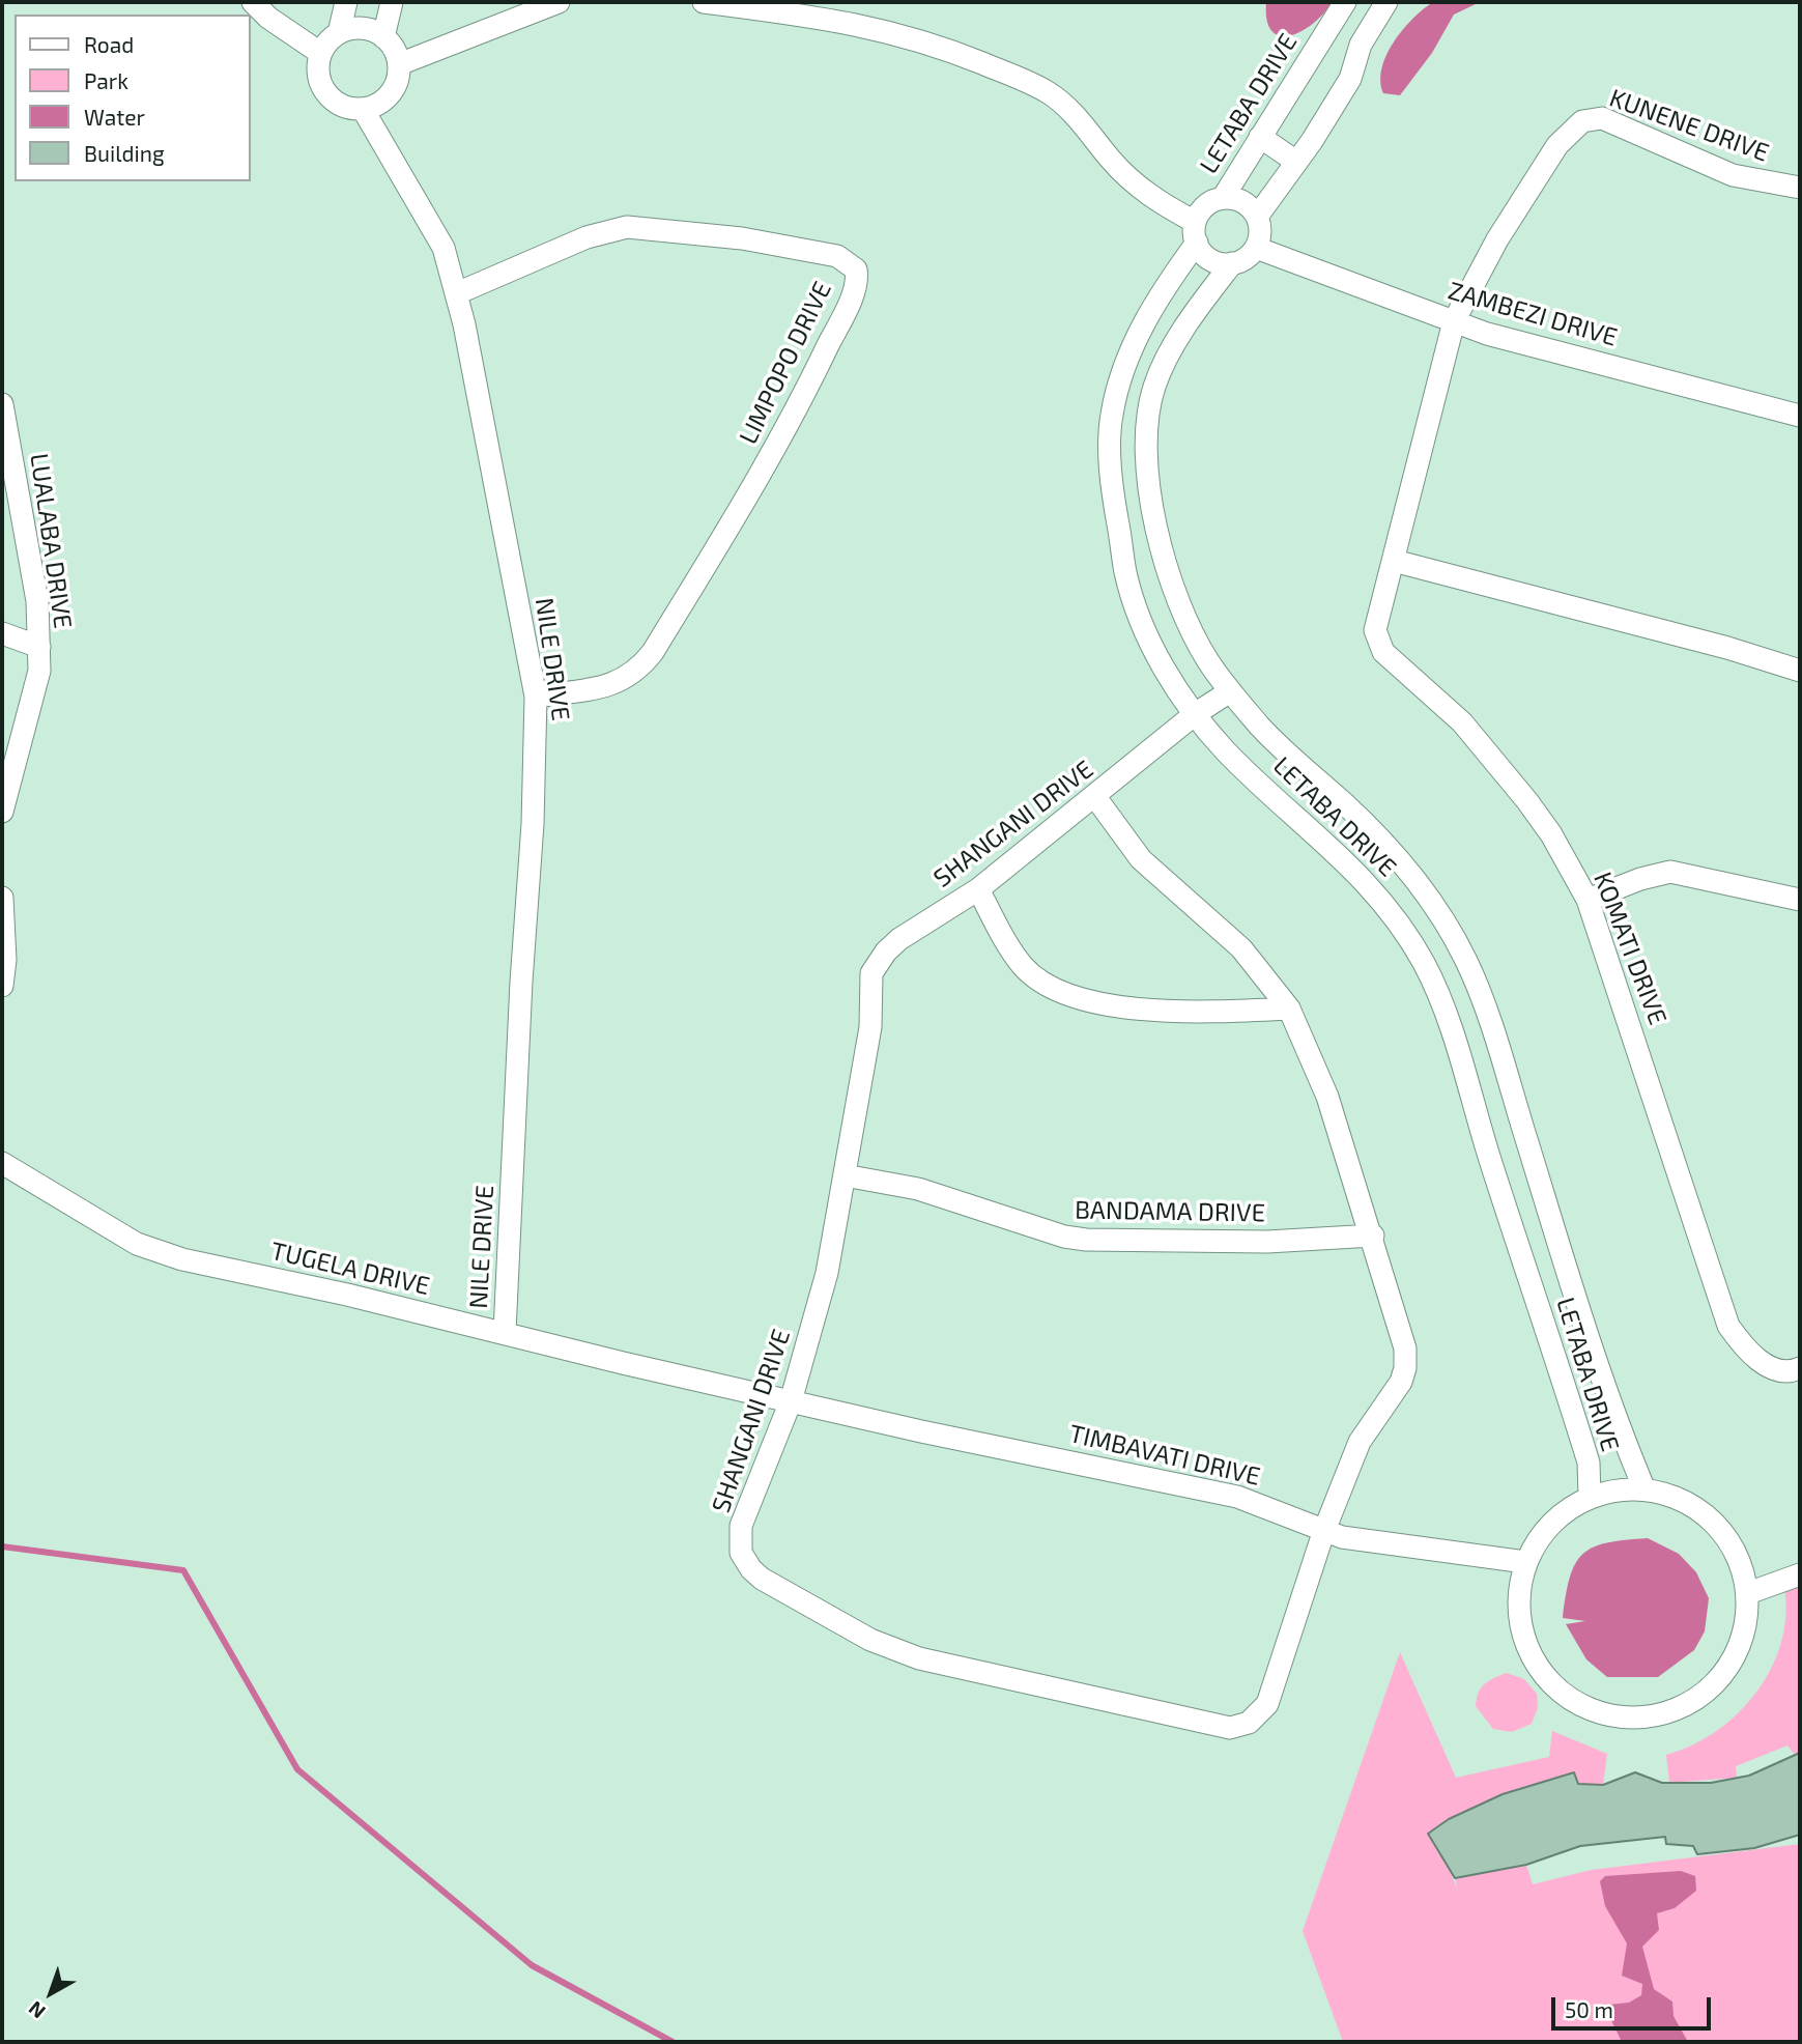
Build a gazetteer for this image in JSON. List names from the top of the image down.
{
  "streets": {
    "street": [
      "LETABA DRIVE",
      "KUNENE DRIVE",
      "ZAMBEZI DRIVE",
      "LIMPOPO DRIVE",
      "LUALABA DRIVE",
      "NILE DRIVE",
      "SHANGANI DRIVE",
      "KOMATI DRIVE",
      "BANDAMA DRIVE",
      "TUGELA DRIVE",
      "TIMBAVATI DRIVE"
    ]
  },
  "crossings": [
    ["LETABA DRIVE", "ZAMBEZI DRIVE"],
    ["LETABA DRIVE", "SHANGANI DRIVE"],
    ["LETABA DRIVE", "TIMBAVATI DRIVE"],
    ["KUNENE DRIVE", "ZAMBEZI DRIVE"],
    ["KUNENE DRIVE", "KOMATI DRIVE"],
    ["ZAMBEZI DRIVE", "KOMATI DRIVE"],
    ["LIMPOPO DRIVE", "NILE DRIVE"],
    ["NILE DRIVE", "TUGELA DRIVE"],
    ["SHANGANI DRIVE", "BANDAMA DRIVE"],
    ["SHANGANI DRIVE", "TUGELA DRIVE"],
    ["SHANGANI DRIVE", "TIMBAVATI DRIVE"],
    ["TUGELA DRIVE", "TIMBAVATI DRIVE"]
  ],
  "legend": [
    "Road",
    "Park",
    "Water",
    "Building"
  ],
  "scale_bar": "50 m",
  "north": "bottom left"
}
